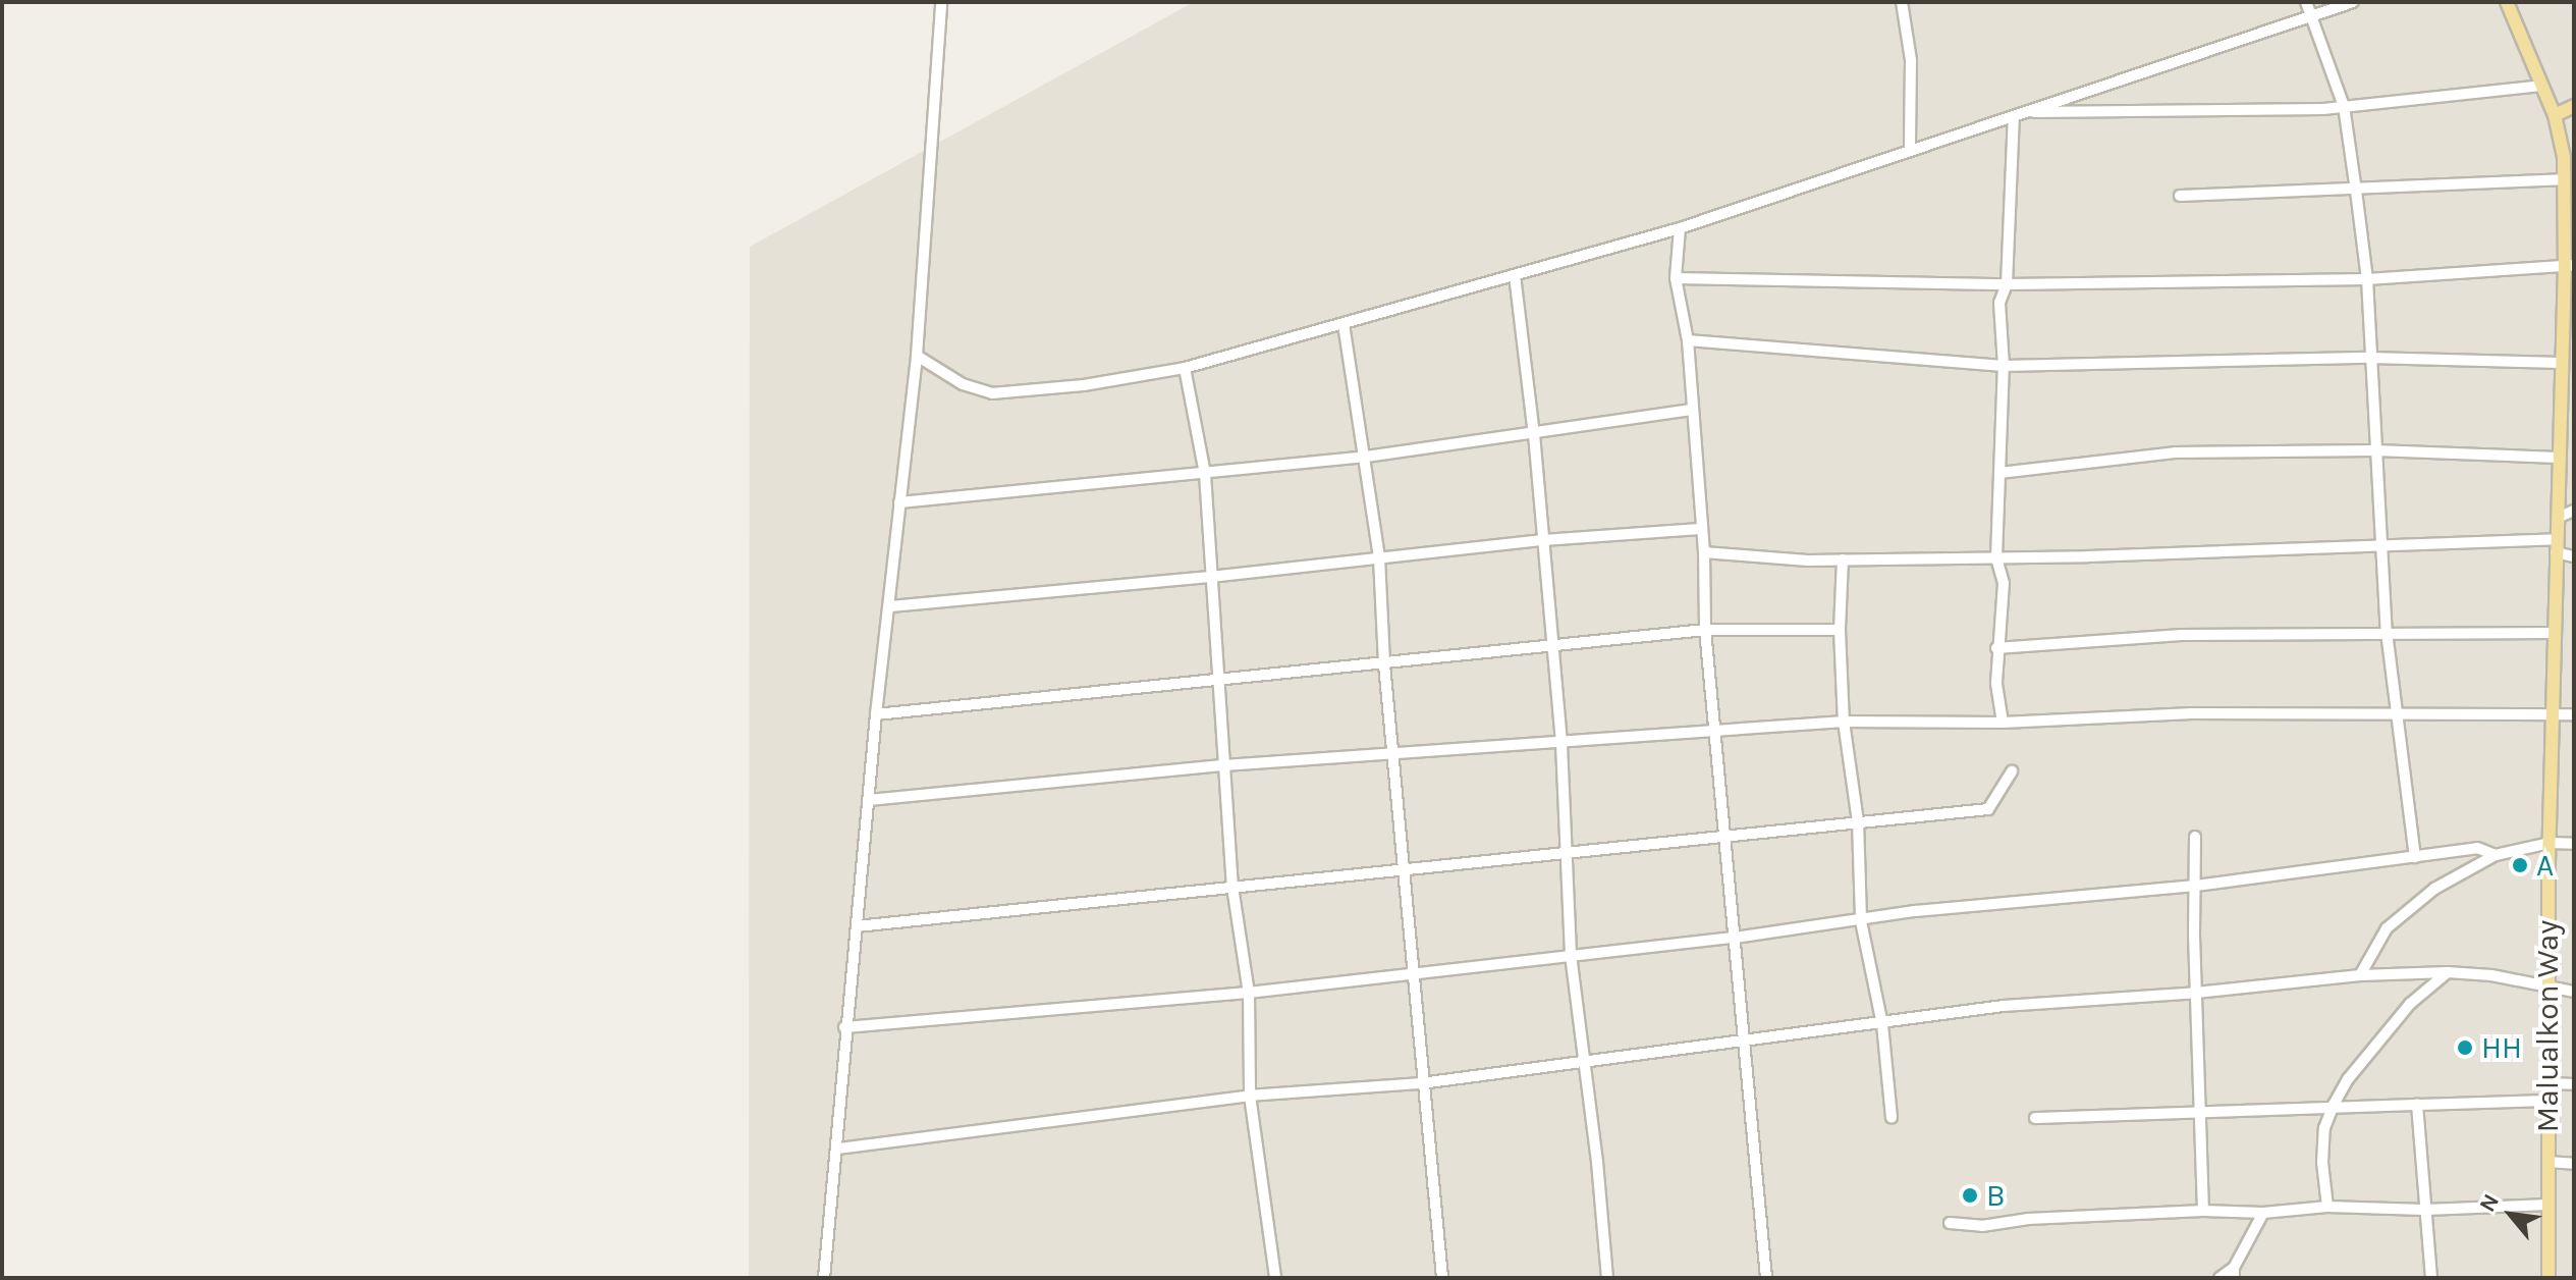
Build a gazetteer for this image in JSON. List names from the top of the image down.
{
  "streets": {
    "main road": ["Malualkon Way"]
  },
  "places": ["A", "HH", "B"],
  "north": "top left"
}
